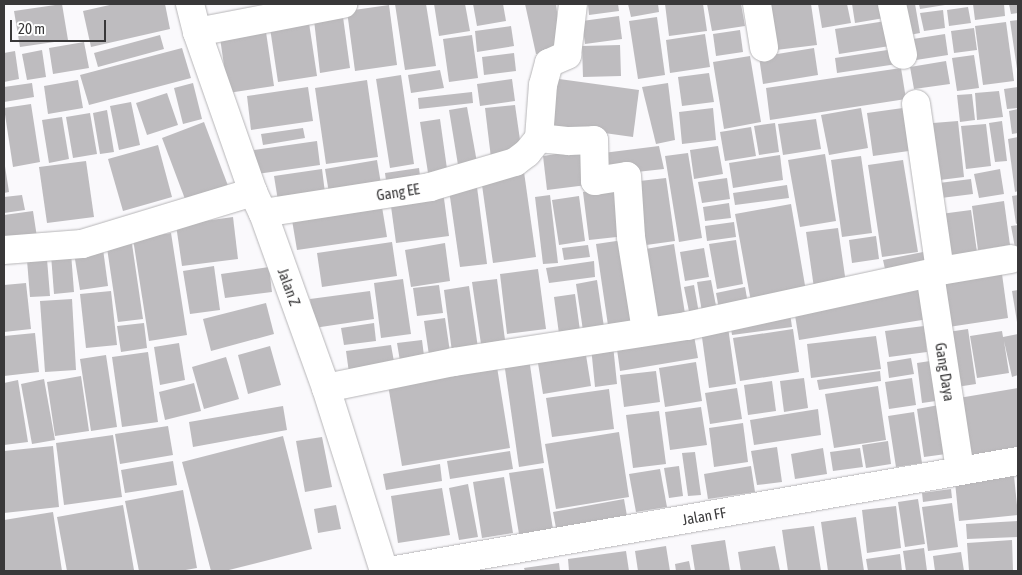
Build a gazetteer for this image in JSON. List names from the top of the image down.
{
  "streets": {
    "street": [
      "Gang EE",
      "Jalan Z",
      "Gang Daya",
      "Jalan FF"
    ]
  },
  "crossings": [
    ["Gang EE", "Jalan Z"],
    ["Gang Daya", "Jalan FF"]
  ],
  "scale_bar": "20 m"
}
